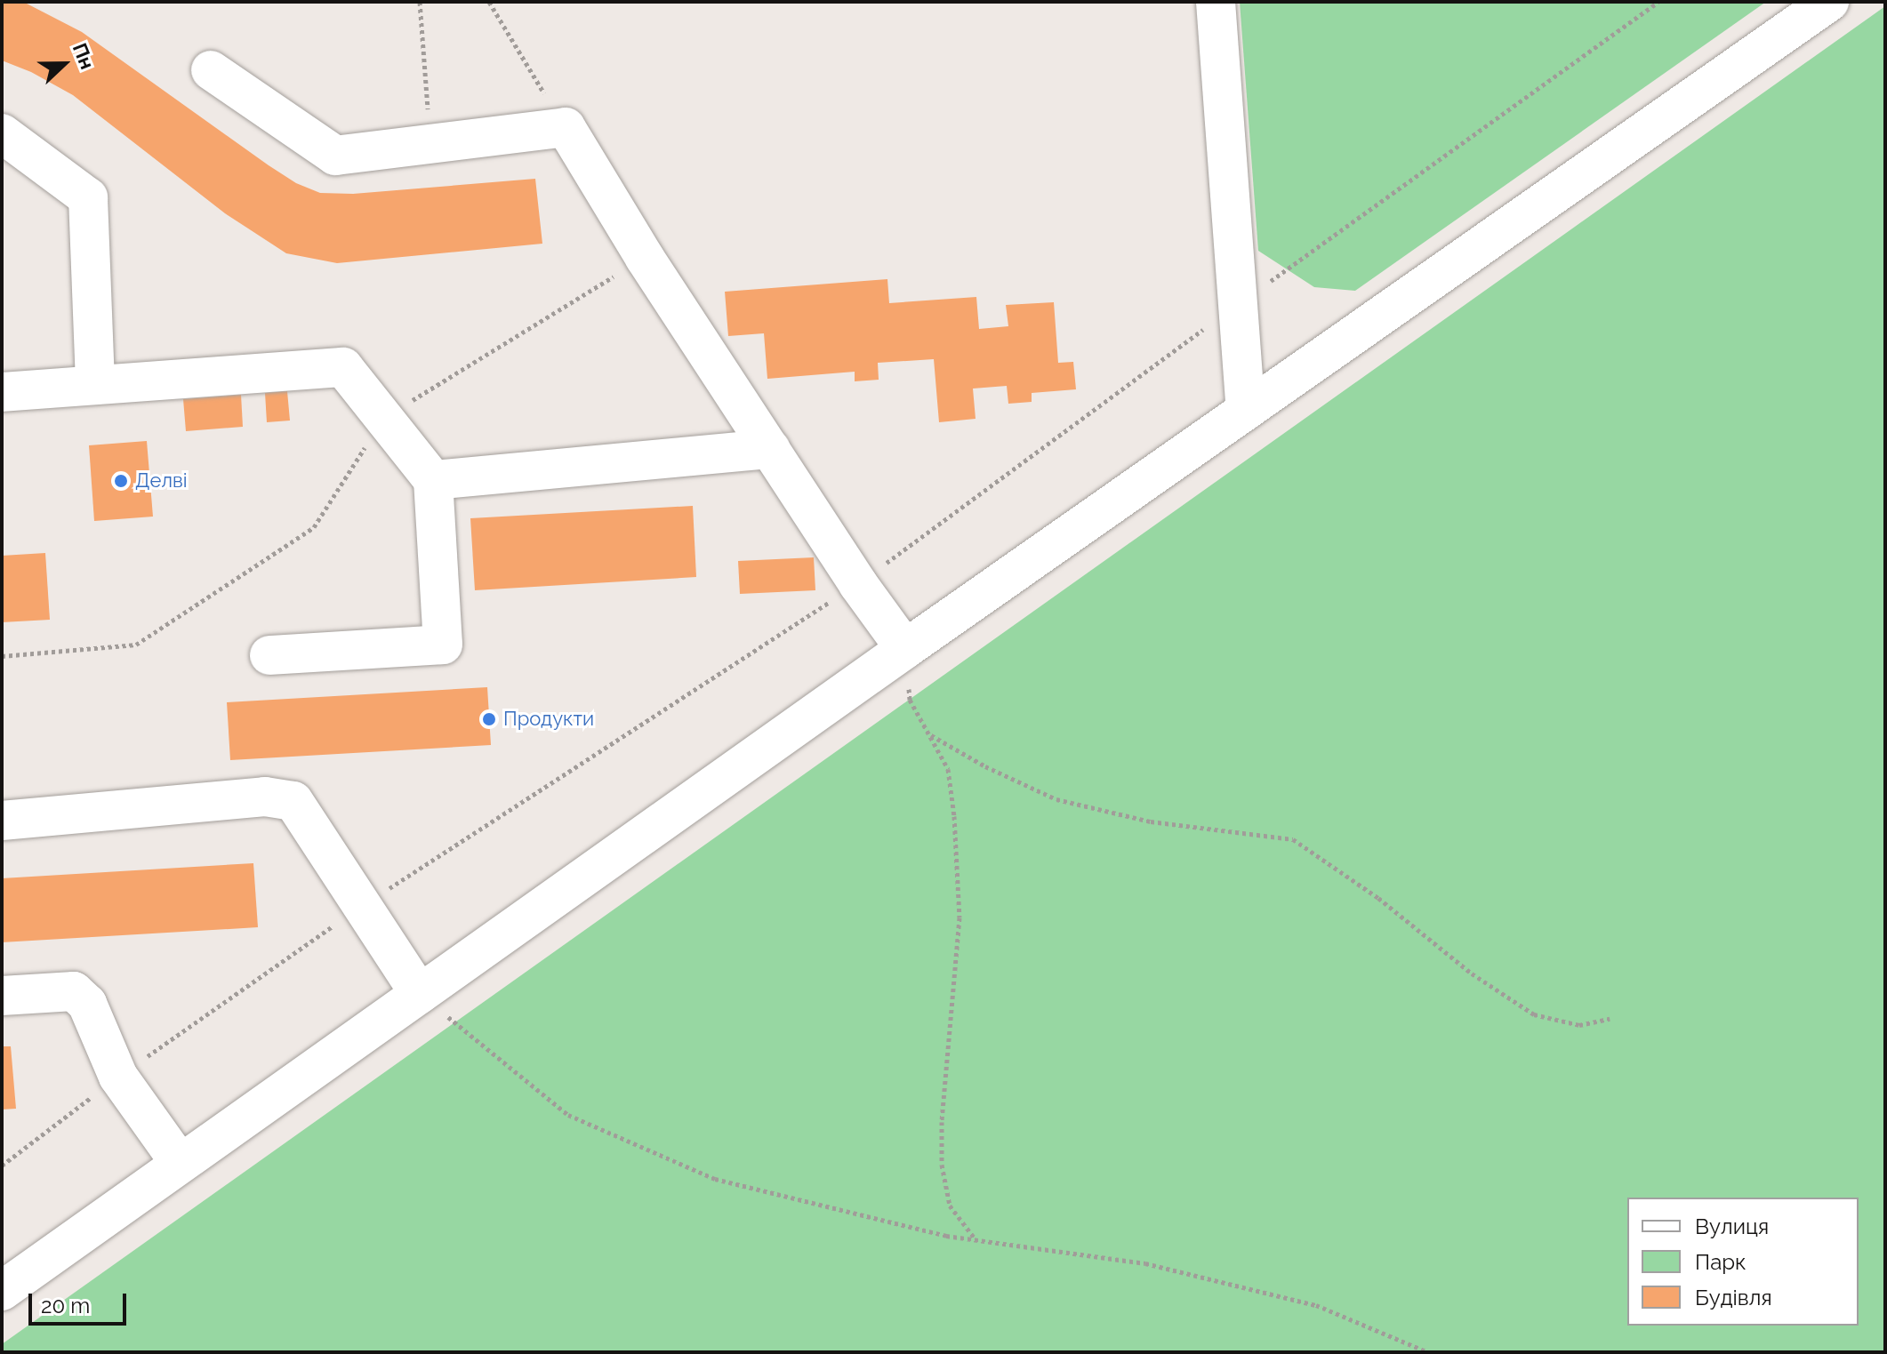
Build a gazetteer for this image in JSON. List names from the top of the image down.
{
  "places": ["Делві", "Продукти"],
  "legend": ["Вулиця", "Парк", "Будівля"],
  "scale_bar": "20 m",
  "north": "right"
}
